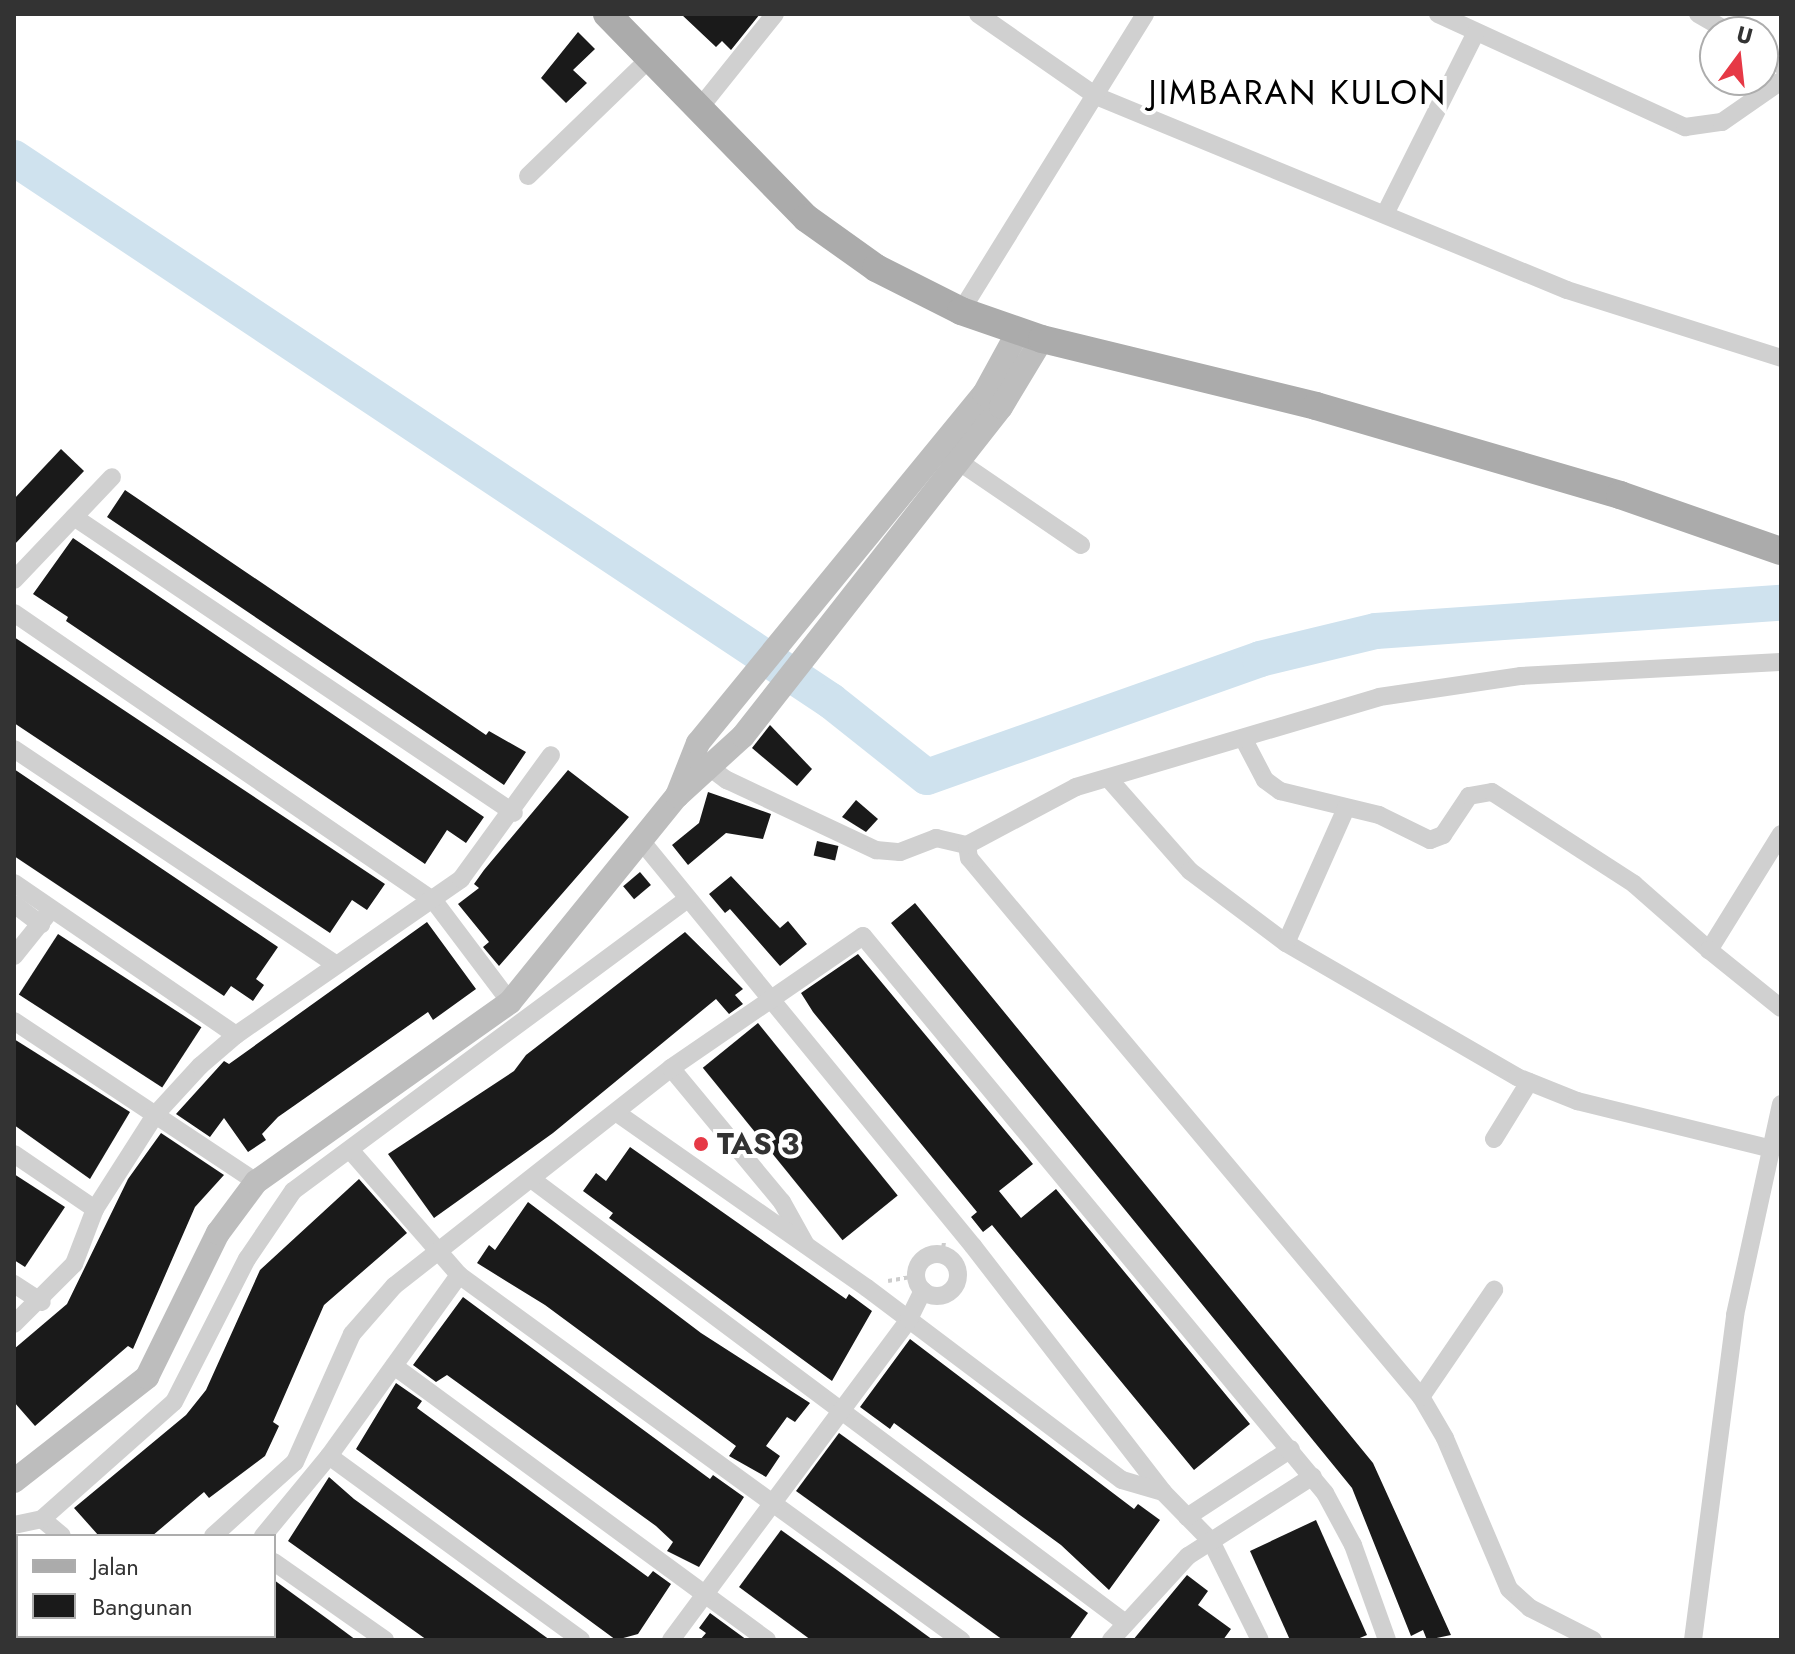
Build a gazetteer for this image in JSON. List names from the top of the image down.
{
  "districts": ["JIMBARAN KULON"],
  "places": ["TAS 3"],
  "legend": ["Jalan", "Bangunan"],
  "north": "top"
}
